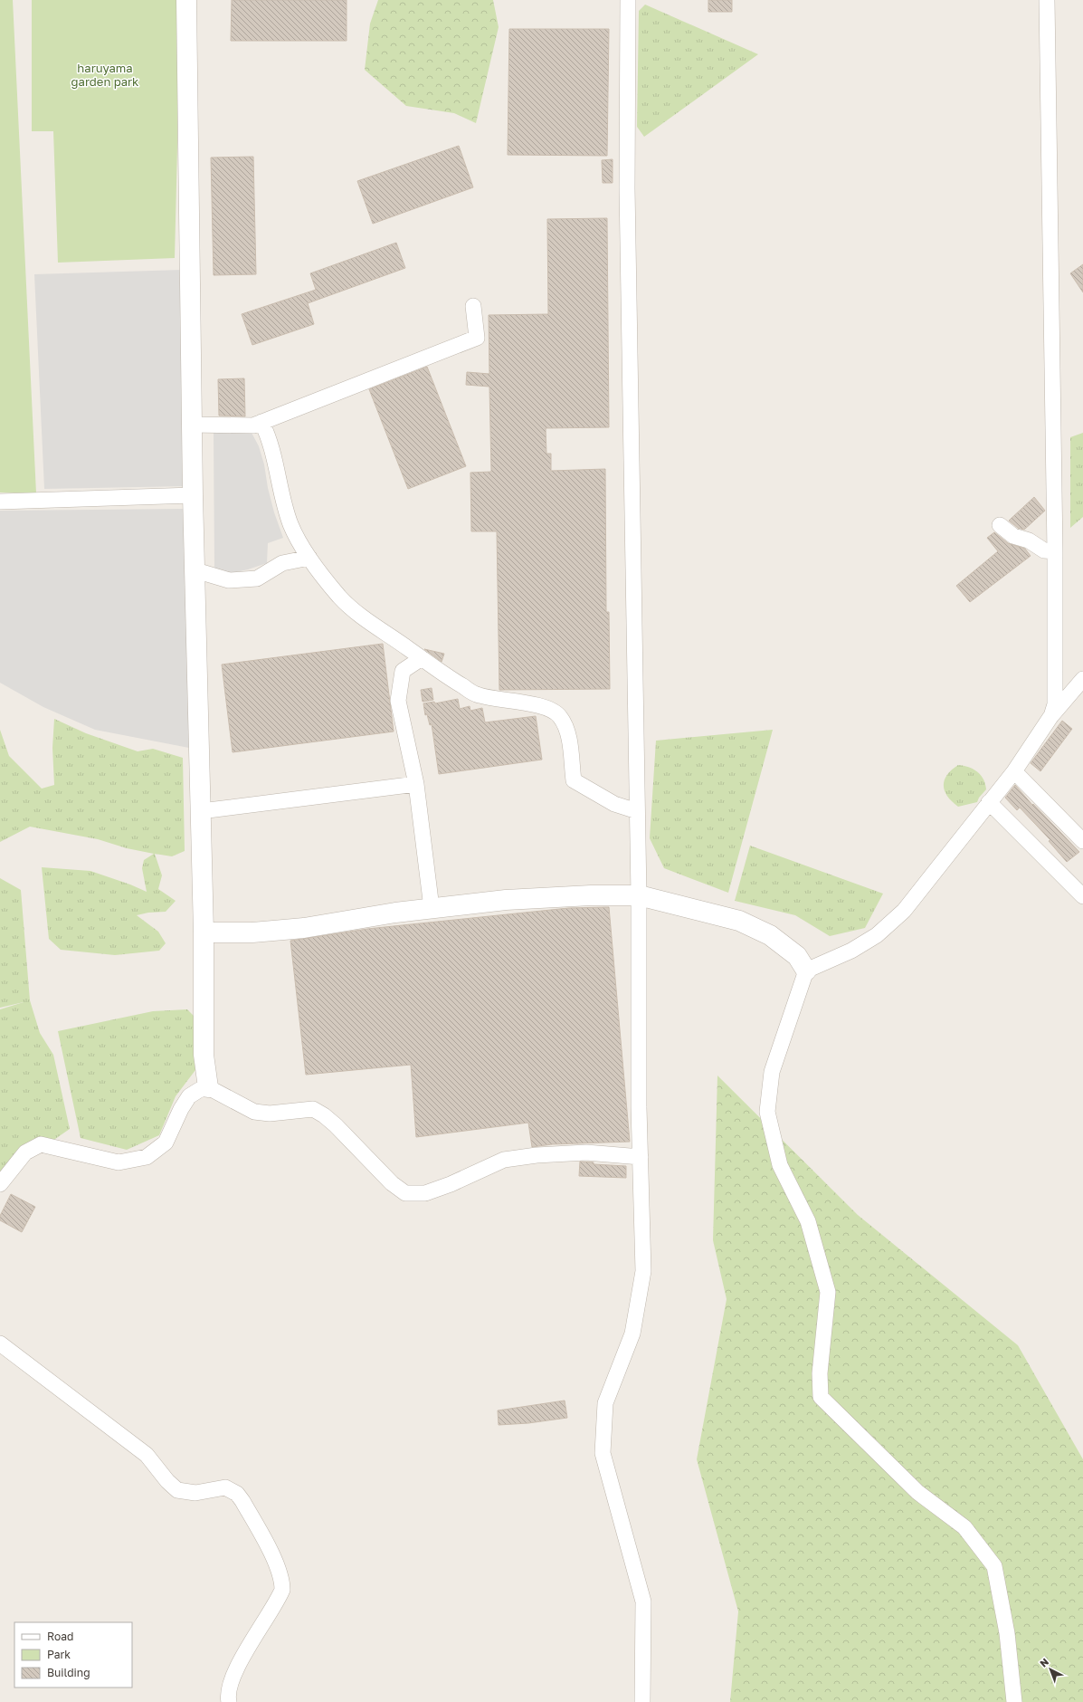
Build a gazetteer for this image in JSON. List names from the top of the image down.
{
  "parks": ["haruyama garden park"],
  "legend": ["Road", "Park", "Building"],
  "north": "top left"
}
